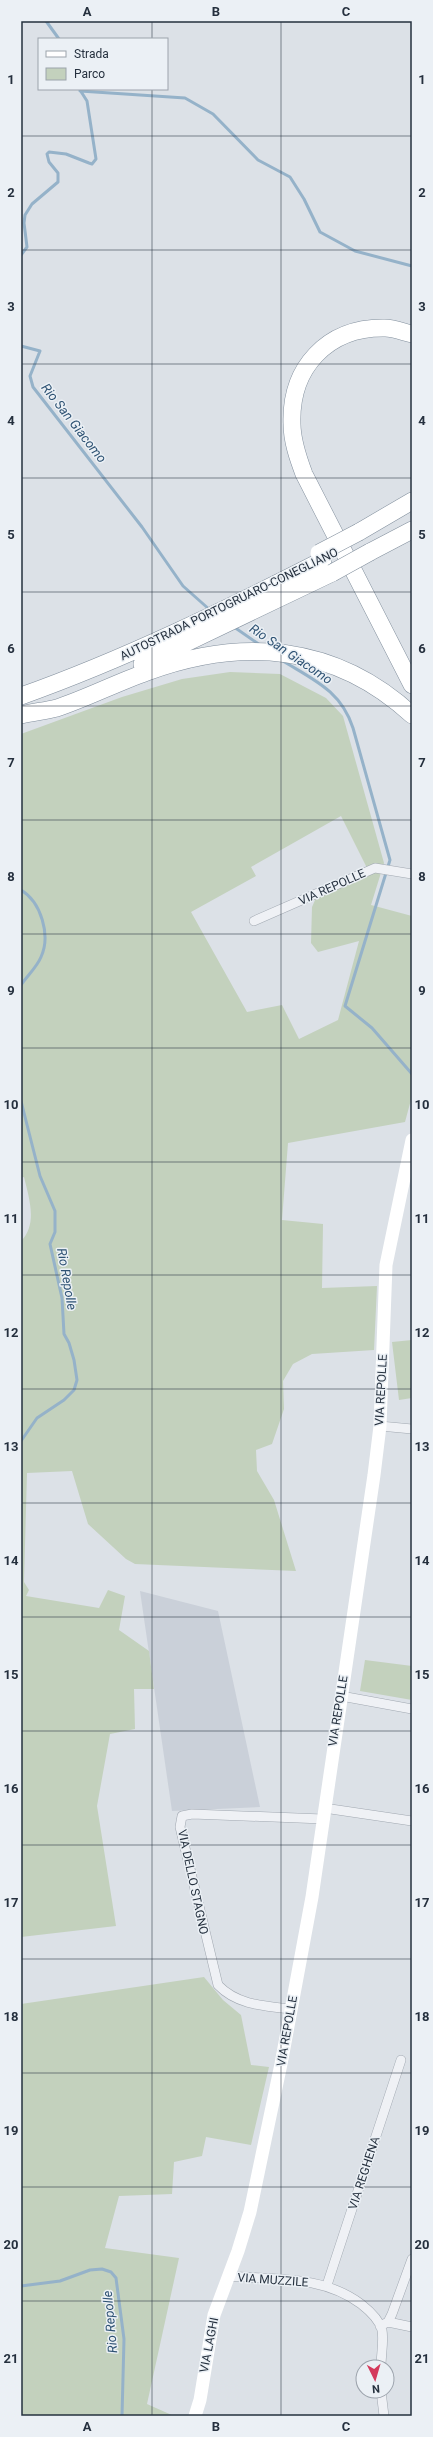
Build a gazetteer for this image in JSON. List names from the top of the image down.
{
  "streets": {
    "highway": ["AUTOSTRADA PORTOGRUARO-CONEGLIANO"],
    "street": [
      "VIA REPOLLE",
      "VIA DELLO STAGNO",
      "VIA REGHENA",
      "VIA MUZZILE",
      "VIA LAGHI"
    ]
  },
  "crossings": [
    ["VIA REPOLLE", "VIA DELLO STAGNO"],
    ["VIA REPOLLE", "VIA MUZZILE"],
    ["VIA REPOLLE", "VIA LAGHI"],
    ["VIA REGHENA", "VIA MUZZILE"],
    ["VIA MUZZILE", "VIA LAGHI"]
  ],
  "water": ["Rio San Giacomo", "Rio Repolle"],
  "legend": ["Strada", "Parco"],
  "north": "bottom",
  "grid": {
    "columns": ["A", "B", "C"],
    "rows": [
      "1",
      "2",
      "3",
      "4",
      "5",
      "6",
      "7",
      "8",
      "9",
      "10",
      "11",
      "12",
      "13",
      "14",
      "15",
      "16",
      "17",
      "18",
      "19",
      "20",
      "21"
    ]
  }
}
